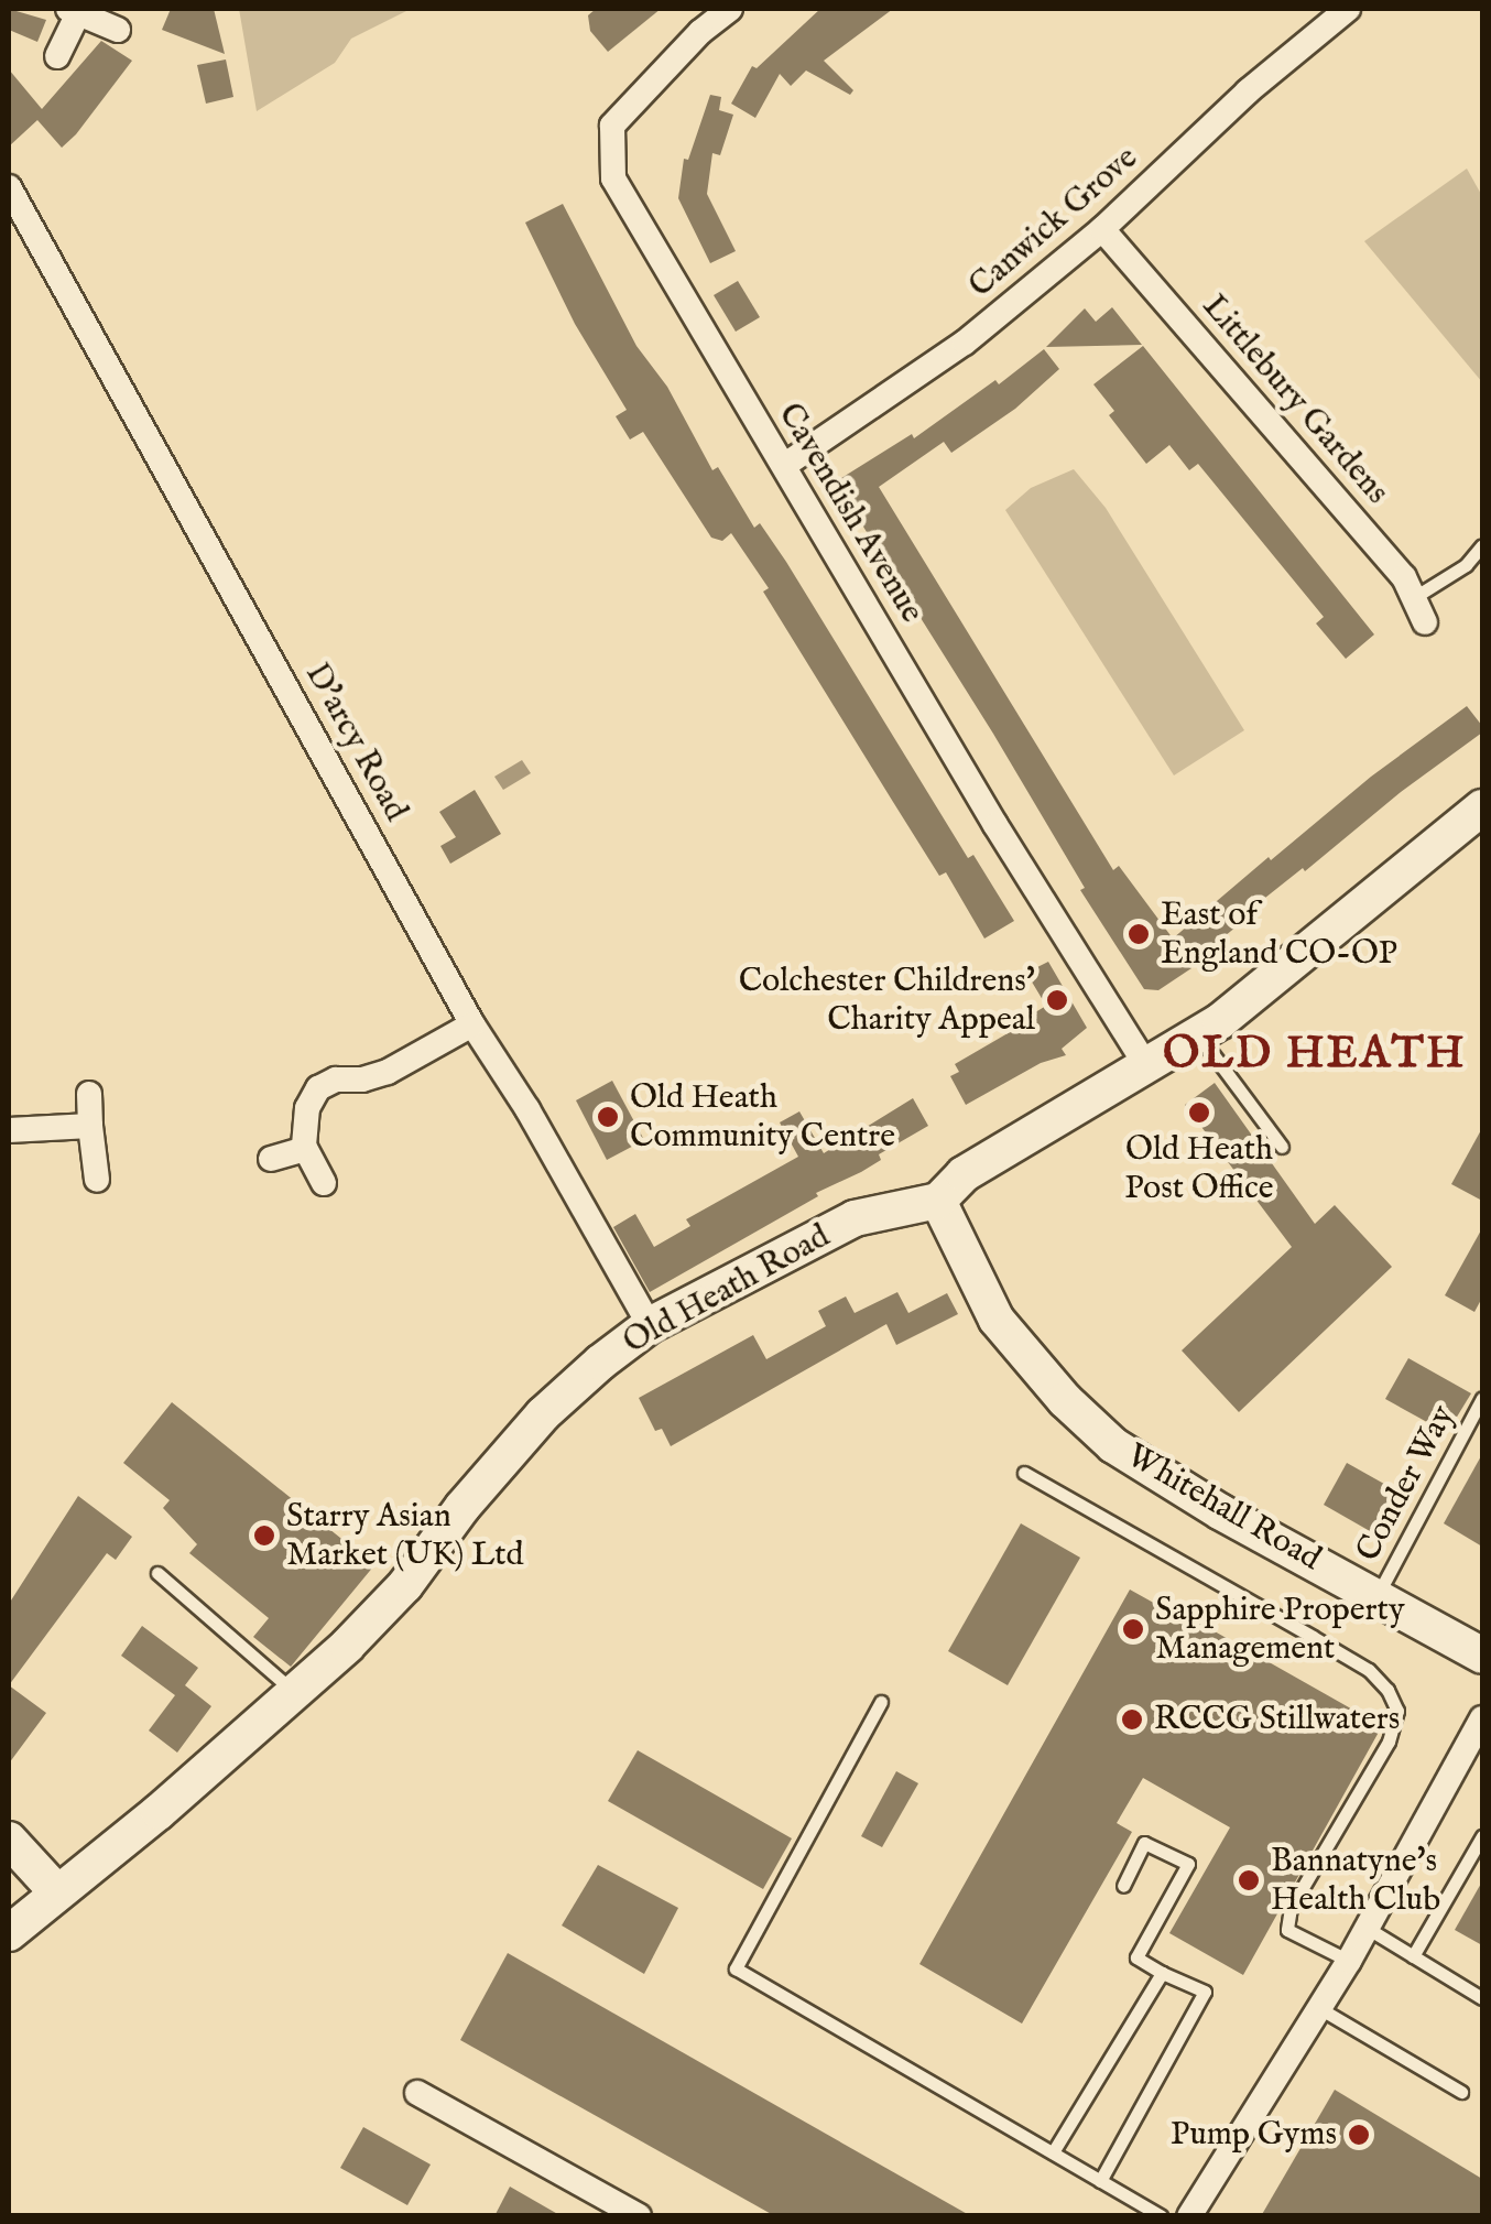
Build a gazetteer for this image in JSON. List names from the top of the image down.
{
  "streets": {
    "street": [
      "Canwick Grove",
      "Littlebury Gardens",
      "Cavendish Avenue",
      "D'arcy Road",
      "Old Heath Road",
      "Whitehall Road"
    ],
    "lane": ["Conder Way"]
  },
  "crossings": [
    ["Canwick Grove", "Littlebury Gardens"],
    ["Canwick Grove", "Cavendish Avenue"],
    ["Cavendish Avenue", "Old Heath Road"],
    ["D'arcy Road", "Old Heath Road"],
    ["Old Heath Road", "Whitehall Road"],
    ["Conder Way", "Whitehall Road"]
  ],
  "districts": ["OLD HEATH"],
  "places": [
    "East of England CO-OP",
    "Colchester Childrens' Charity Appeal",
    "Old Heath Post Office",
    "Old Heath Community Centre",
    "Starry Asian Market (UK) Ltd",
    "Sapphire Property Management",
    "RCCG Stillwaters",
    "Bannatyne's Health Club",
    "Pump Gyms"
  ]
}
